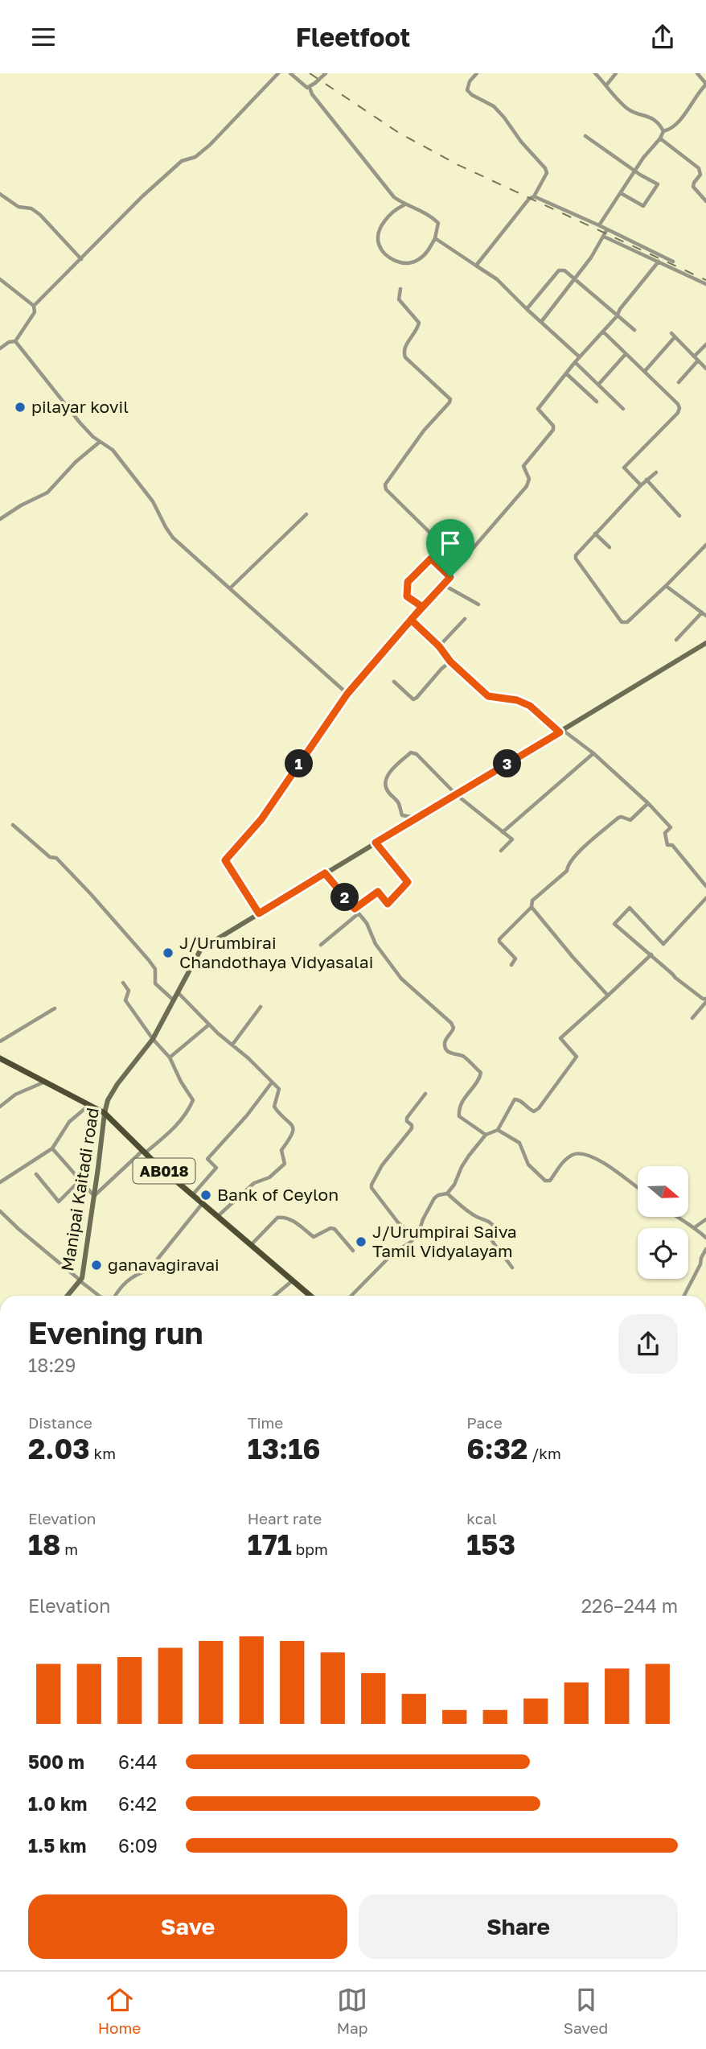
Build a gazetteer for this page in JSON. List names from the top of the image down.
{
  "streets": {
    "main road": ["AB018", "Manipai Kaitadi road"]
  },
  "crossings": [
    ["AB018", "Manipai Kaitadi road"]
  ],
  "places": [
    "pilayar kovil",
    "J/Urumbirai Chandothaya Vidyasalai",
    "Bank of Ceylon",
    "J/Urumpirai Saiva Tamil Vidyalayam",
    "ganavagiravai"
  ],
  "north": "right",
  "page": {
    "header": "Fleetfoot",
    "pins": ["1", "3", "2"],
    "heading": ["Evening run", "18:29"],
    "stats": [
      ["Distance", "2.03 km"],
      ["Time", "13:16"],
      ["Pace", "6:32 /km"],
      ["Elevation", "18 m"],
      ["Heart rate", "171 bpm"],
      ["kcal", "153"]
    ],
    "chart": ["Elevation", "226–244 m"],
    "list": [
      {
        "name": "500 m",
        "note": "6:44"
      },
      {
        "name": "1.0 km",
        "note": "6:42"
      },
      {
        "name": "1.5 km",
        "note": "6:09"
      }
    ],
    "buttons": ["Save", "Share"],
    "tabs": ["Home", "Map", "Saved"]
  }
}
